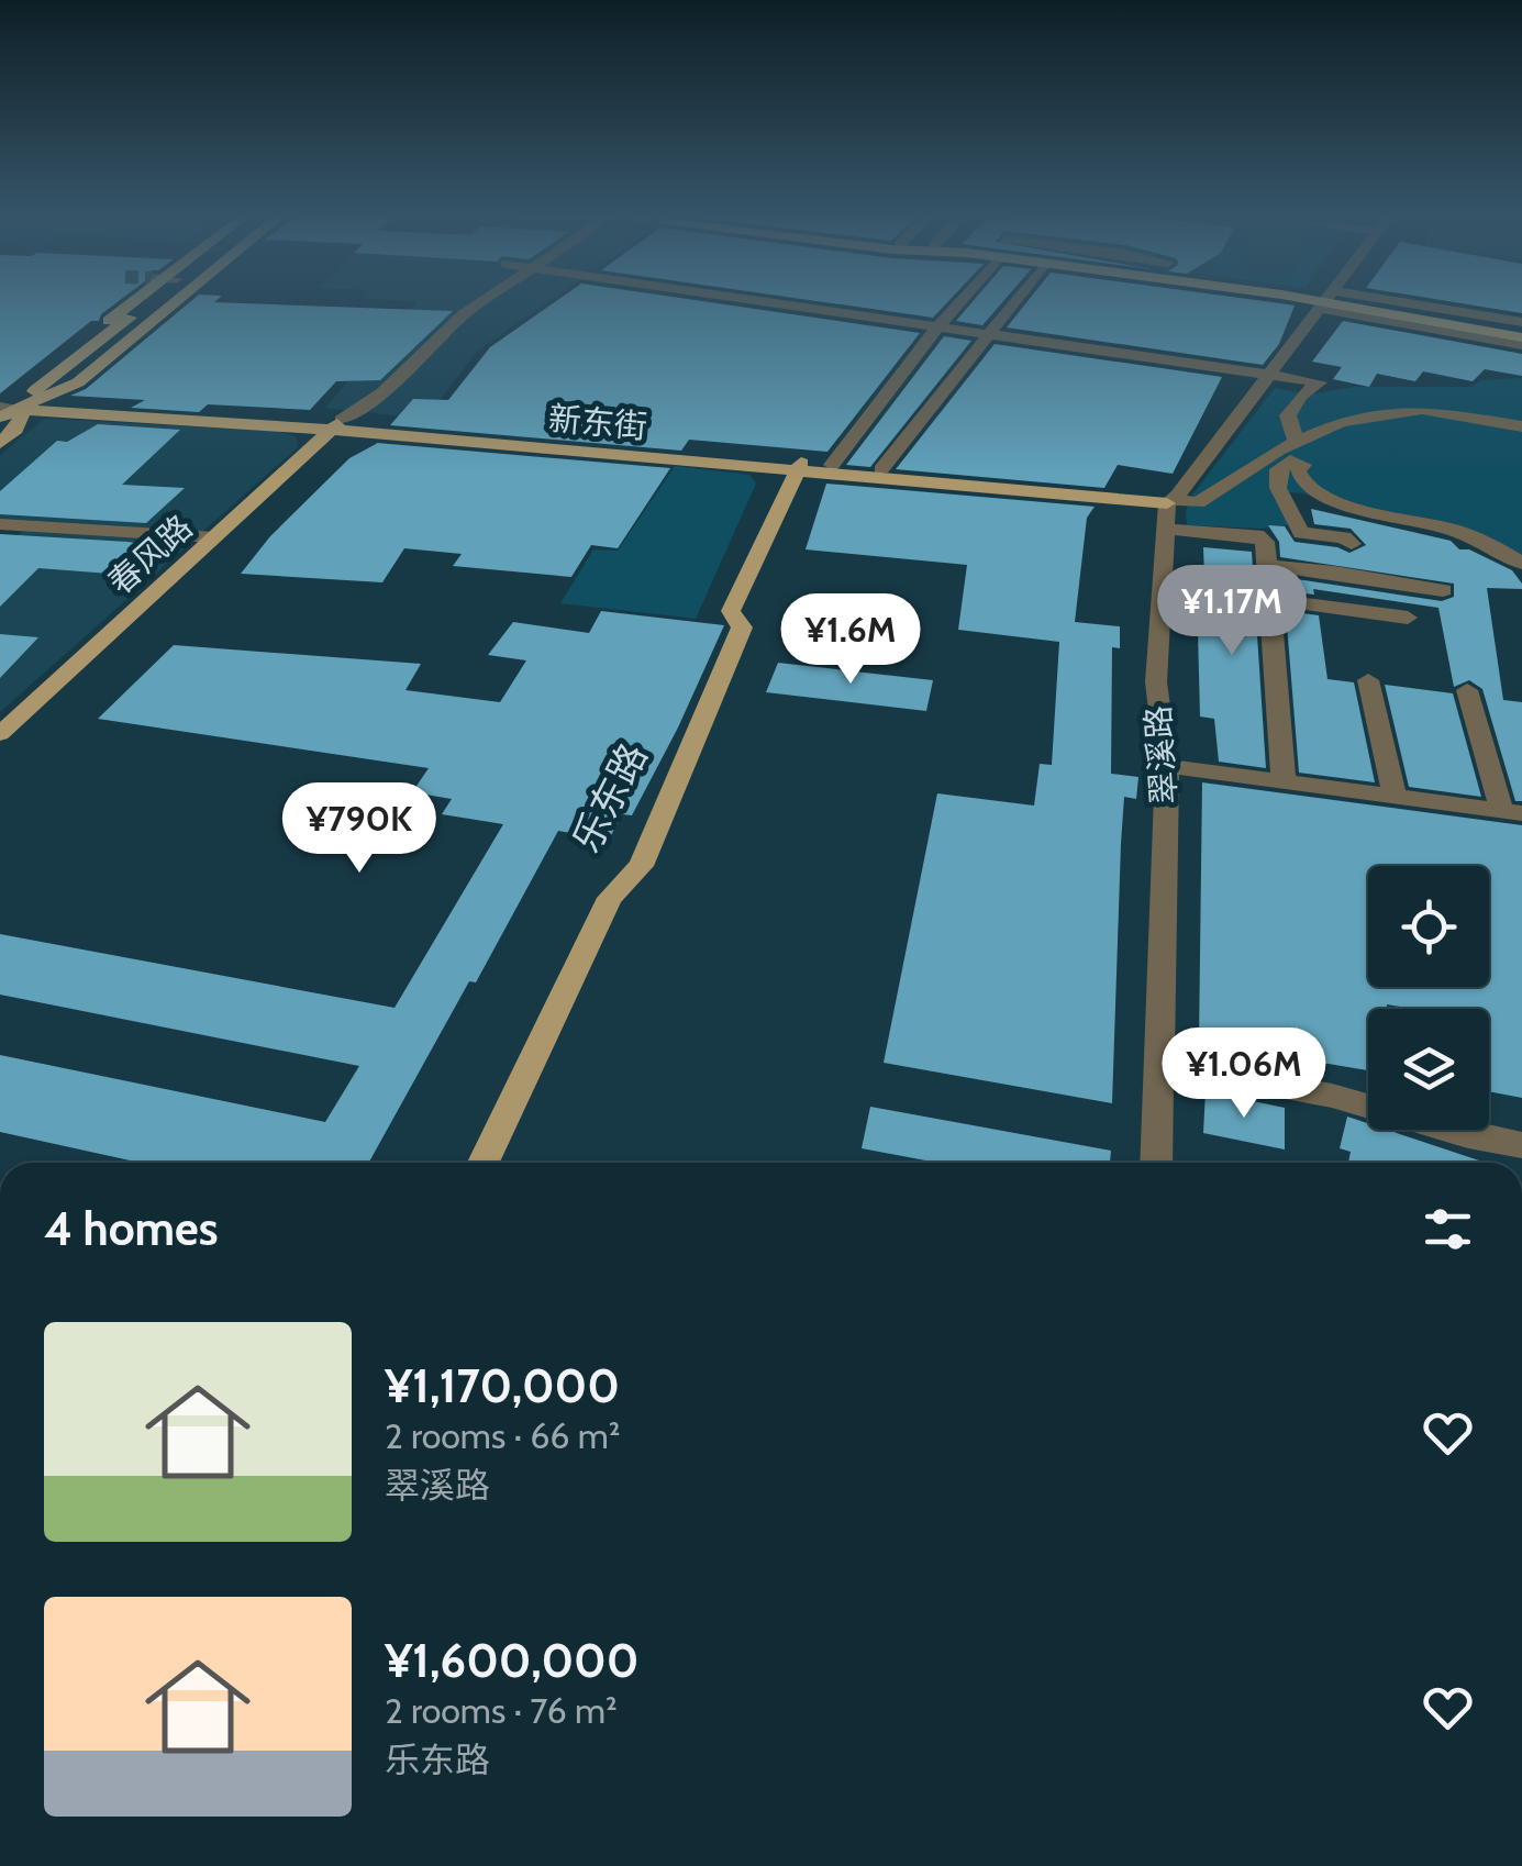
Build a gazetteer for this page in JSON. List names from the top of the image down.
{
  "streets": {
    "main road": ["新东街", "春风路", "乐东路"],
    "street": ["翠溪路"]
  },
  "crossings": [
    ["新东街", "春风路"],
    ["新东街", "翠溪路"],
    ["新东街", "乐东路"]
  ],
  "page": {
    "price": [
      "¥1.17M",
      "¥1.6M",
      "¥790K",
      "¥1.06M"
    ],
    "heading": "4 homes",
    "list": [
      {
        "name": "¥1,170,000",
        "note": "2 rooms · 66 m² · 翠溪路"
      },
      {
        "name": "¥1,600,000",
        "note": "2 rooms · 76 m² · 乐东路"
      }
    ]
  }
}
